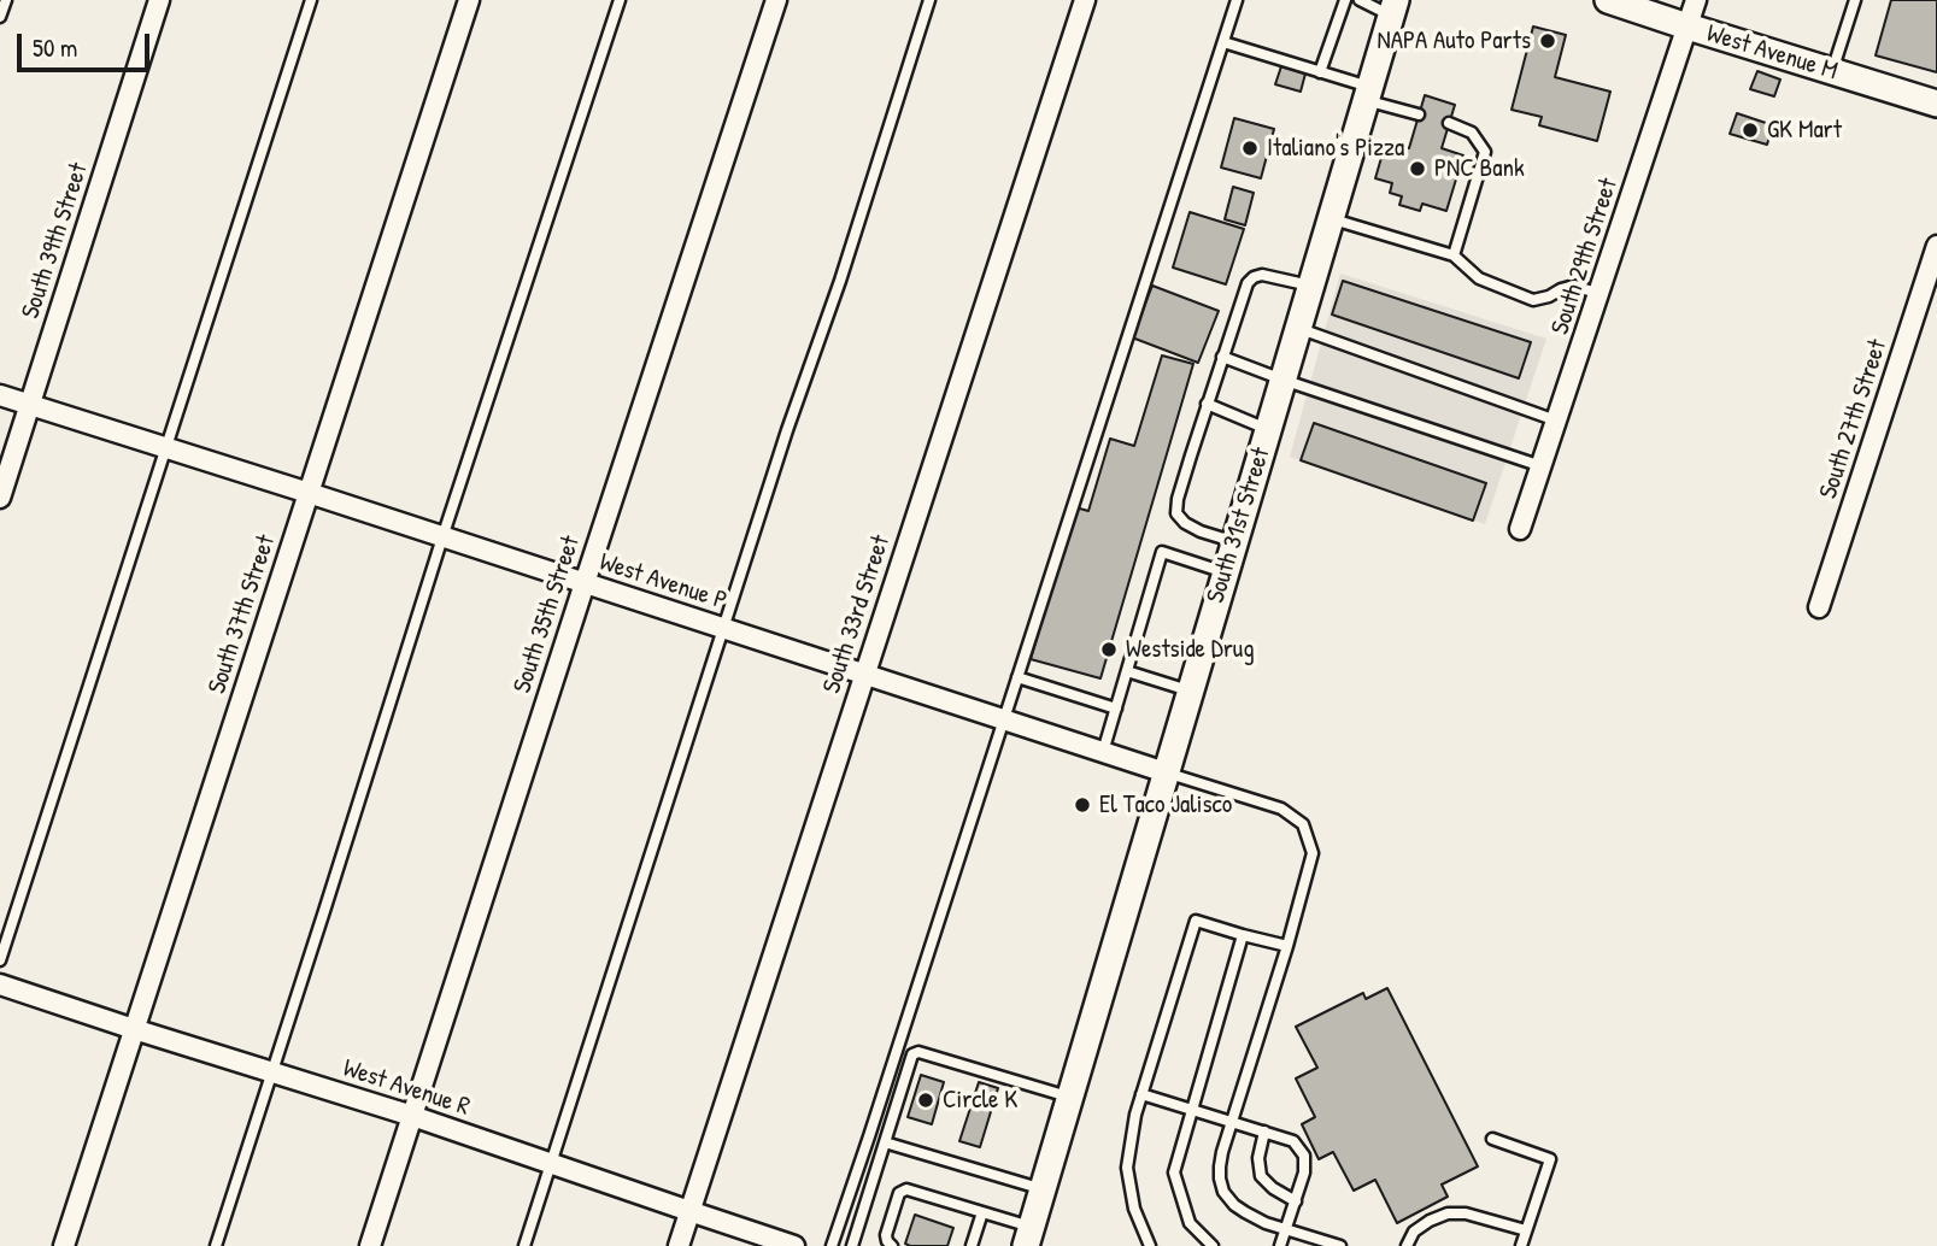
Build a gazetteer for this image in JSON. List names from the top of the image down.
{
  "streets": {
    "main road": ["West Avenue M", "South 31st Street"],
    "street": [
      "South 39th Street",
      "South 29th Street",
      "South 27th Street",
      "West Avenue P",
      "South 37th Street",
      "South 35th Street",
      "South 33rd Street",
      "West Avenue R"
    ]
  },
  "crossings": [
    ["West Avenue M", "South 29th Street"],
    ["South 39th Street", "West Avenue P"],
    ["South 31st Street", "West Avenue P"],
    ["West Avenue P", "South 37th Street"],
    ["West Avenue P", "South 35th Street"],
    ["West Avenue P", "South 33rd Street"],
    ["South 37th Street", "West Avenue R"],
    ["South 35th Street", "West Avenue R"],
    ["South 33rd Street", "West Avenue R"]
  ],
  "places": [
    "NAPA Auto Parts",
    "GK Mart",
    "Italiano's Pizza",
    "PNC Bank",
    "Westside Drug",
    "El Taco Jalisco",
    "Circle K"
  ],
  "scale_bar": "50 m"
}
